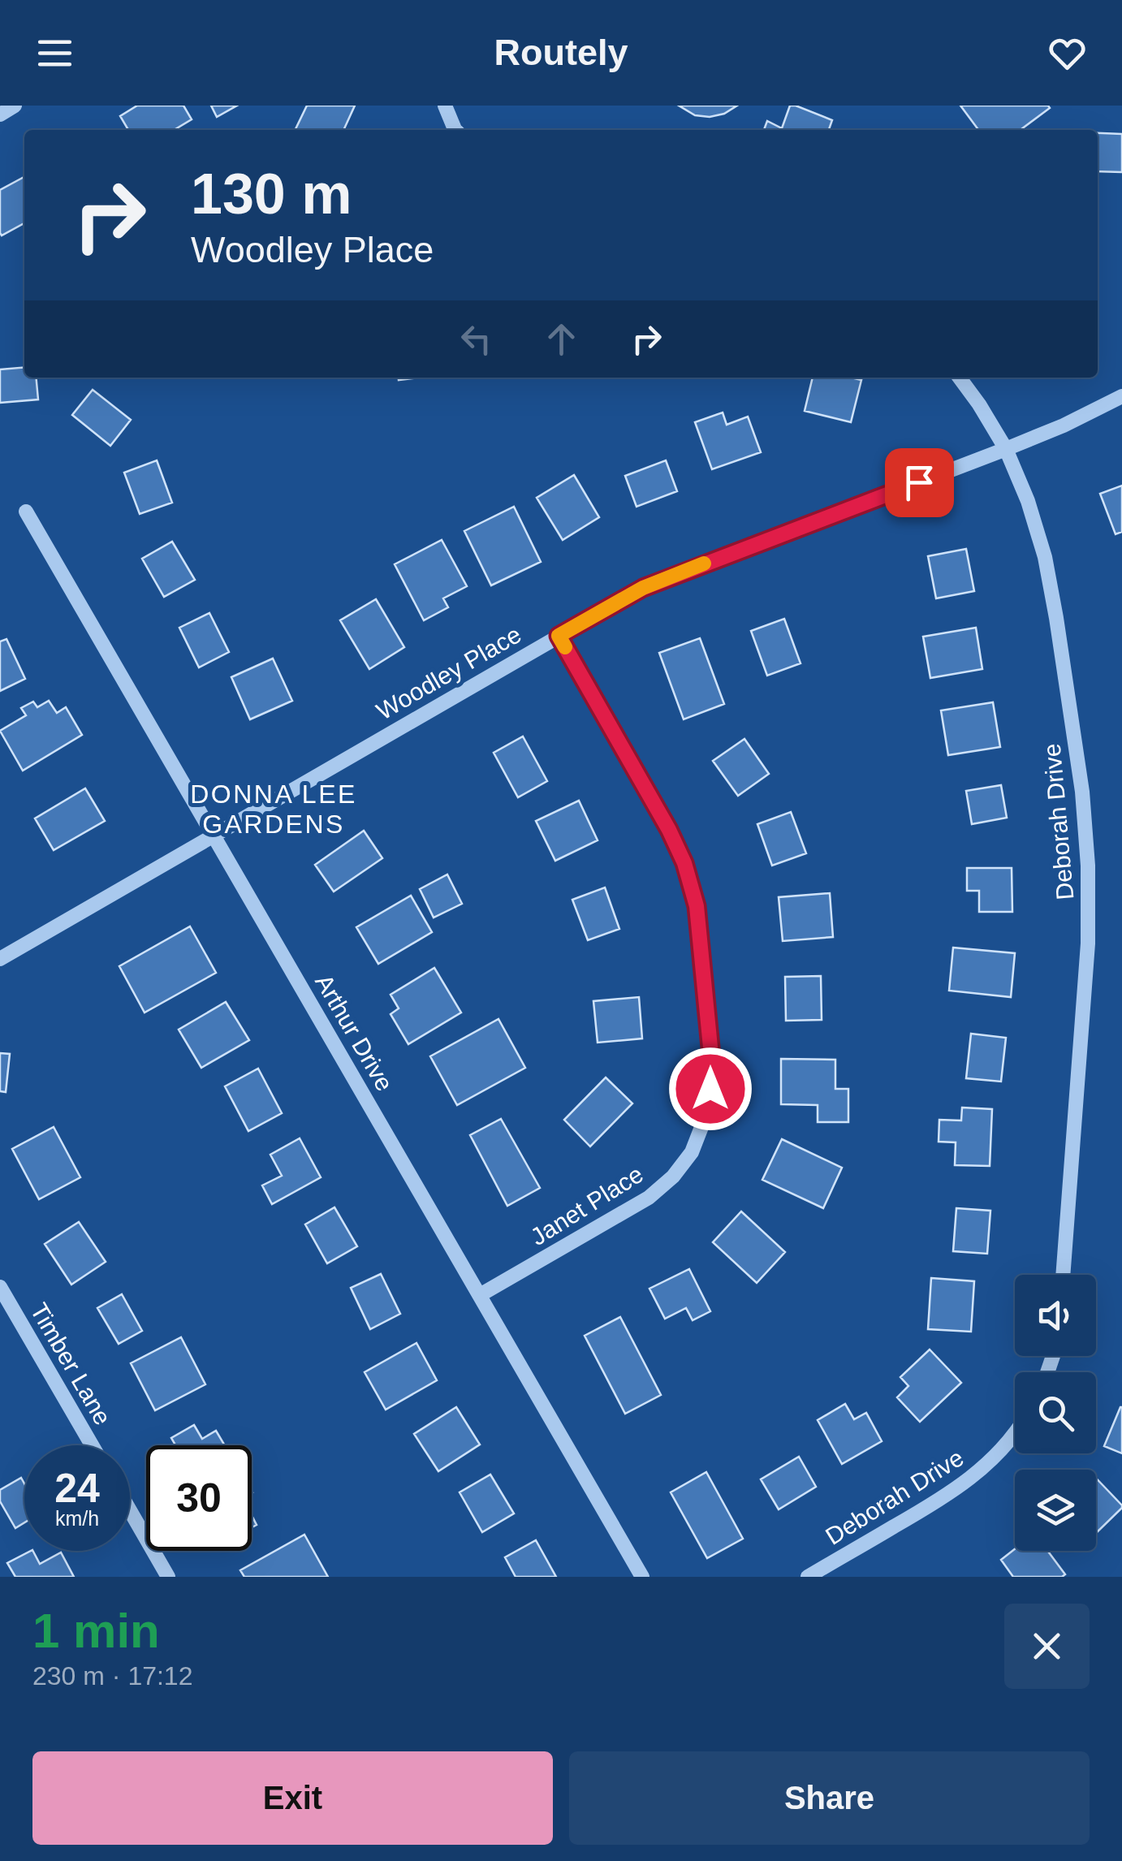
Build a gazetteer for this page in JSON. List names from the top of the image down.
{
  "streets": {
    "street": [
      "Woodley Place",
      "Deborah Drive",
      "Arthur Drive",
      "Janet Place",
      "Timber Lane"
    ]
  },
  "crossings": [
    ["Woodley Place", "Deborah Drive"],
    ["Woodley Place", "Arthur Drive"],
    ["Woodley Place", "Janet Place"],
    ["Arthur Drive", "Janet Place"]
  ],
  "districts": ["DONNA LEE GARDENS"],
  "page": {
    "header": "Routely",
    "turn": ["130 m", "Woodley Place"],
    "speed": "24 km/h",
    "limit": "30",
    "heading": ["1 min", "230 m · 17:12"],
    "buttons": ["Exit", "Share"]
  }
}
